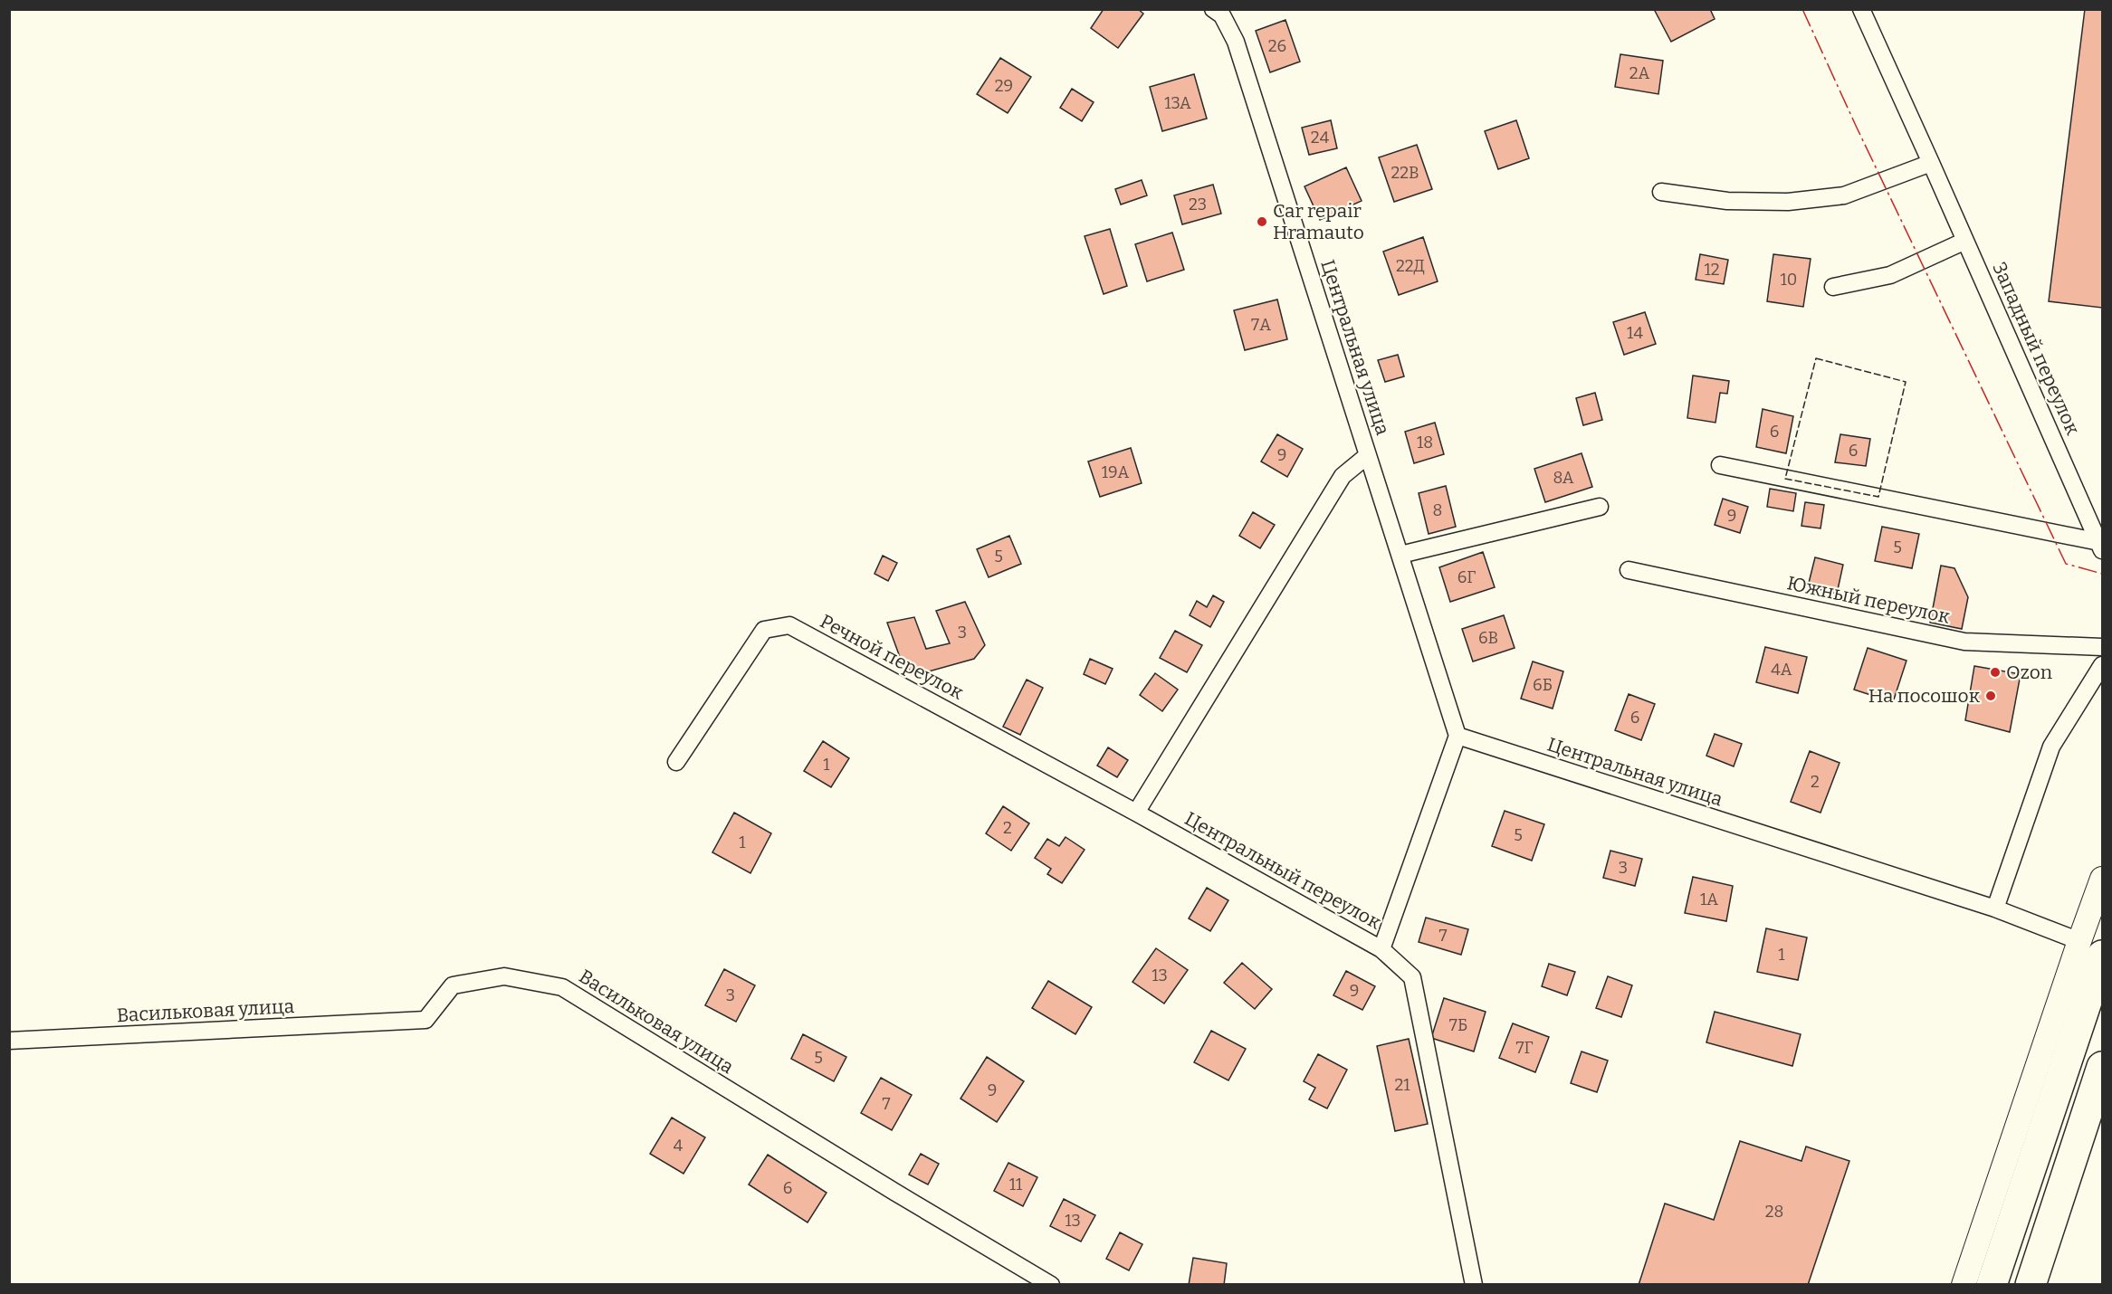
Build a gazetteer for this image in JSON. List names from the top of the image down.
{
  "streets": {
    "street": [
      "Центральная улица",
      "Западный переулок",
      "Южный переулок",
      "Речной переулок",
      "Центральный переулок",
      "Васильковая улица"
    ]
  },
  "crossings": [
    ["Центральная улица", "Речной переулок"],
    ["Центральная улица", "Центральный переулок"],
    ["Речной переулок", "Центральный переулок"]
  ],
  "places": ["Car repair Hramauto", "Ozon", "На посошок"],
  "house_numbers": [
    "26",
    "2А",
    "29",
    "13А",
    "24",
    "22В",
    "23",
    "22Д",
    "12",
    "10",
    "7А",
    "14",
    "6",
    "18",
    "6",
    "9",
    "19А",
    "8А",
    "8",
    "9",
    "5",
    "5",
    "6Г",
    "3",
    "6В",
    "4А",
    "6Б",
    "6",
    "1",
    "2",
    "2",
    "5",
    "1",
    "3",
    "1А",
    "7",
    "1",
    "13",
    "9",
    "3",
    "7Б",
    "7Г",
    "5",
    "21",
    "9",
    "7",
    "4",
    "11",
    "6",
    "28",
    "13"
  ]
}
